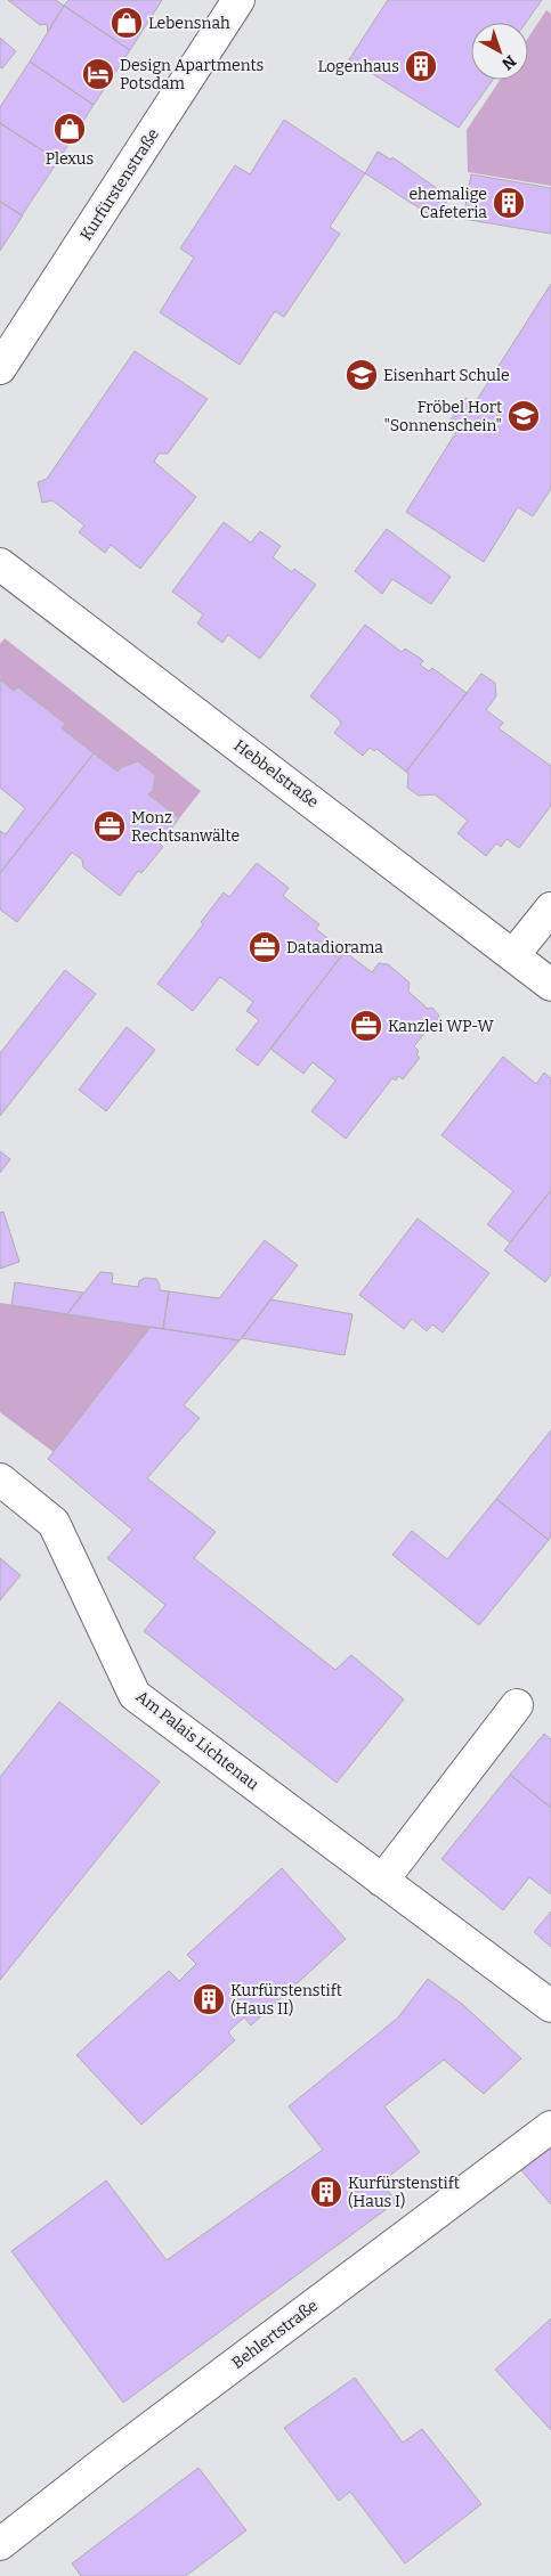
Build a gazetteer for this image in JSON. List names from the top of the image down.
{
  "streets": {
    "street": [
      "Kurfürstenstraße",
      "Hebbelstraße",
      "Am Palais Lichtenau",
      "Behlertstraße"
    ]
  },
  "places": {
    "shop": ["Lebensnah", "Plexus"],
    "building": [
      "Logenhaus",
      "ehemalige Cafeteria",
      "Kurfürstenstift (Haus II)",
      "Kurfürstenstift (Haus I)"
    ],
    "hotel": ["Design Apartments Potsdam"],
    "school or university": ["Eisenhart Schule", "Fröbel Hort \"Sonnenschein\""],
    "office": ["Monz Rechtsanwälte", "Datadiorama", "Kanzlei WP-W"]
  },
  "north": "bottom right"
}
